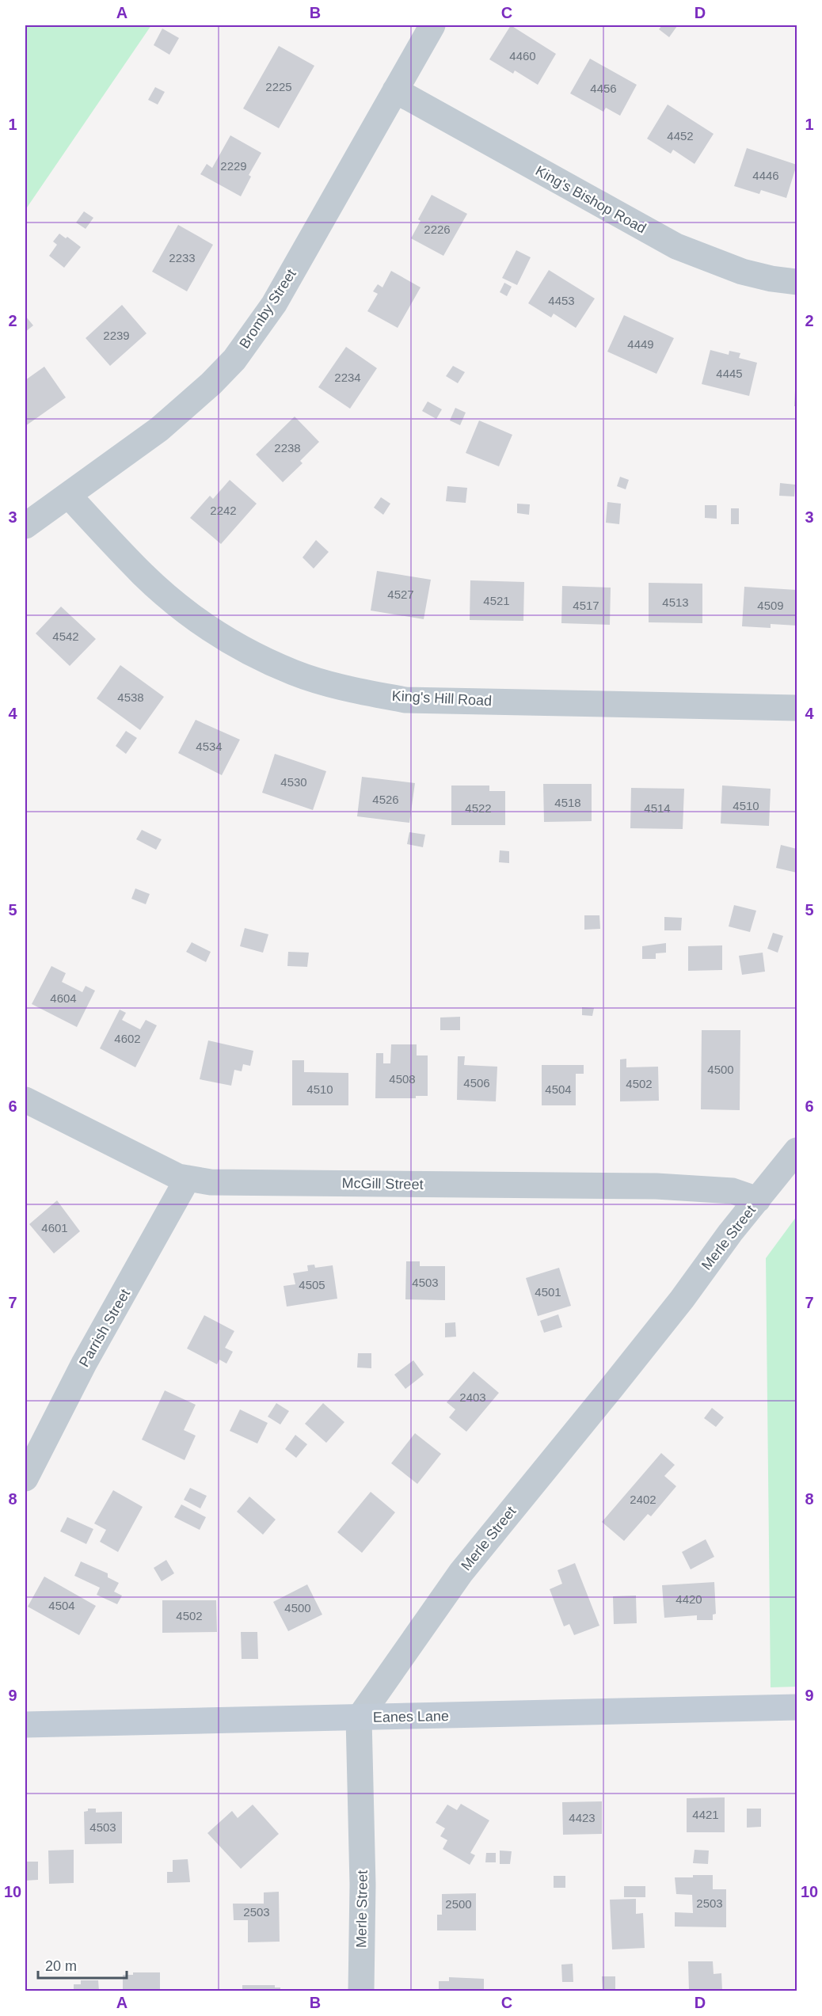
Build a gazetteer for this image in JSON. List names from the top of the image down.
{
  "streets": {
    "street": [
      "King's Bishop Road",
      "Bromby Street",
      "King's Hill Road",
      "McGill Street",
      "Merle Street",
      "Parrish Street",
      "Eanes Lane"
    ]
  },
  "crossings": [
    ["King's Bishop Road", "Bromby Street"],
    ["Bromby Street", "King's Hill Road"],
    ["McGill Street", "Merle Street"],
    ["McGill Street", "Parrish Street"],
    ["Merle Street", "Eanes Lane"]
  ],
  "house_numbers": [
    "4460",
    "2225",
    "4456",
    "4452",
    "2229",
    "4446",
    "2226",
    "2233",
    "4453",
    "2239",
    "4449",
    "4445",
    "2234",
    "2238",
    "2242",
    "4527",
    "4521",
    "4513",
    "4517",
    "4509",
    "4542",
    "4538",
    "4534",
    "4530",
    "4526",
    "4518",
    "4510",
    "4522",
    "4514",
    "4604",
    "4602",
    "4500",
    "4508",
    "4506",
    "4502",
    "4510",
    "4504",
    "4601",
    "4503",
    "4505",
    "4501",
    "2403",
    "2402",
    "4420",
    "4504",
    "4500",
    "4502",
    "4421",
    "4423",
    "4503",
    "2503",
    "2500",
    "2503"
  ],
  "scale_bar": "20 m",
  "grid": {
    "columns": [
      "A",
      "B",
      "C",
      "D"
    ],
    "rows": [
      "1",
      "2",
      "3",
      "4",
      "5",
      "6",
      "7",
      "8",
      "9",
      "10"
    ]
  }
}
